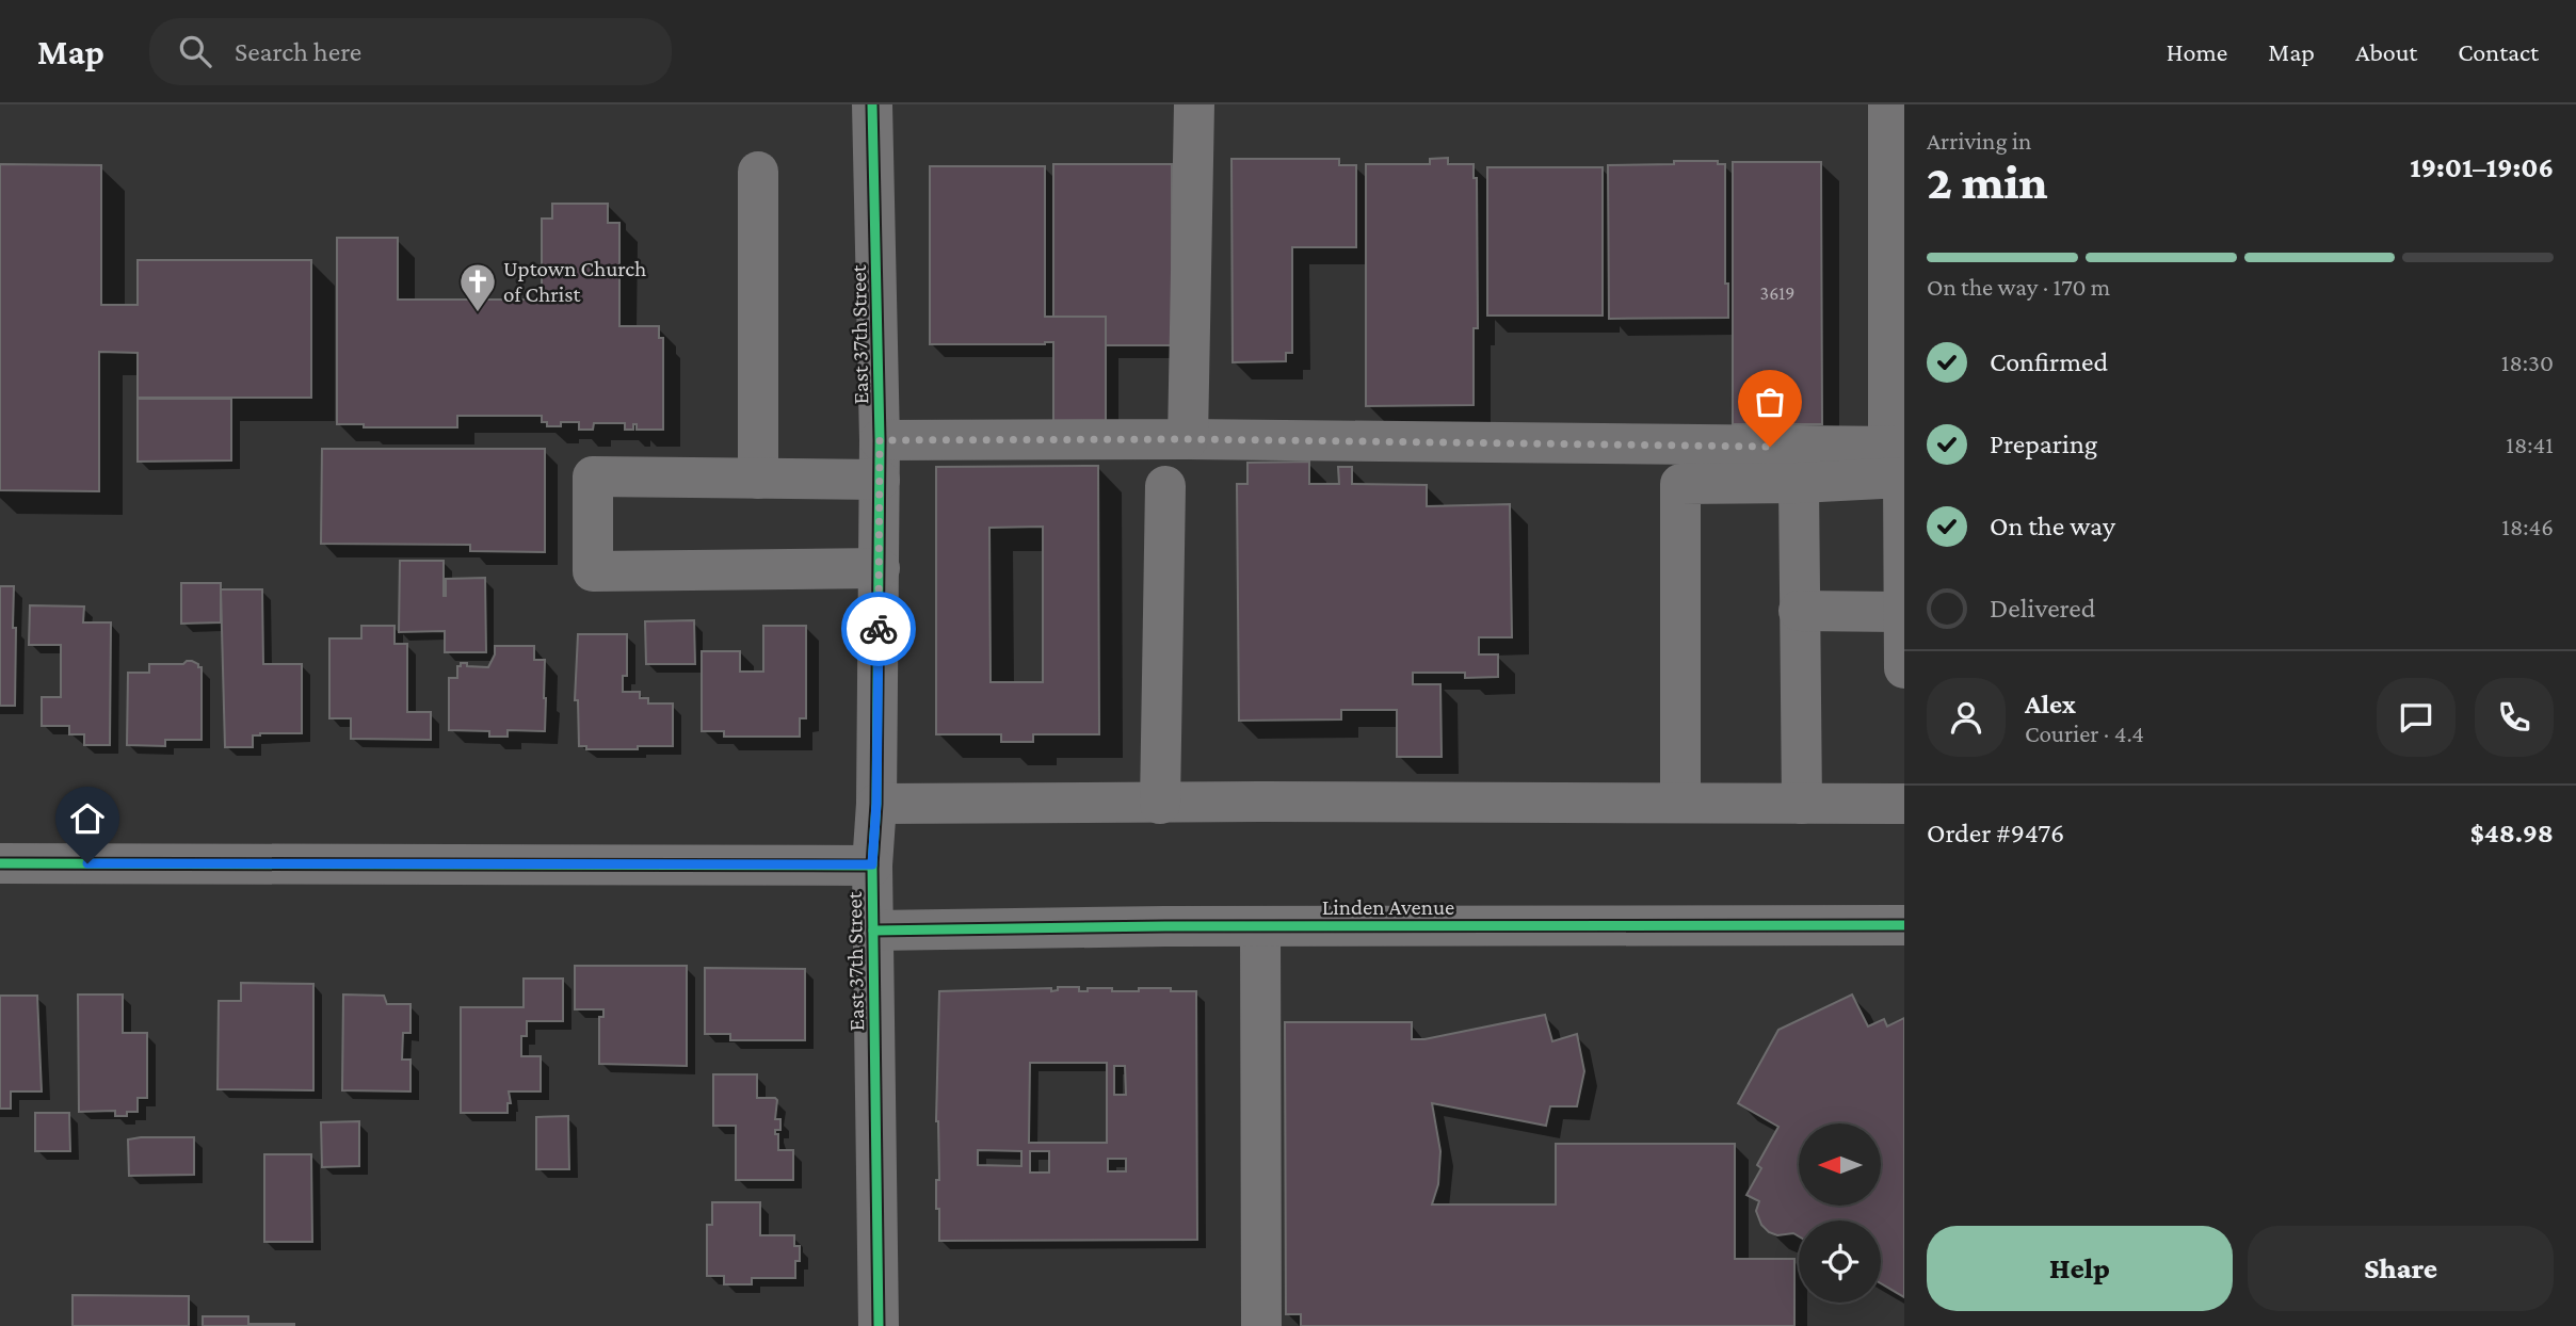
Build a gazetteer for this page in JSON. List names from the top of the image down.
{
  "streets": {
    "street": ["East 37th Street", "Linden Avenue"]
  },
  "crossings": [
    ["East 37th Street", "Linden Avenue"]
  ],
  "places": {
    "church": ["Uptown Church of Christ"]
  },
  "house_numbers": ["3619"],
  "north": "left",
  "page": {
    "header": "Map",
    "search": "Search here",
    "nav": [
      "Home",
      "Map",
      "About",
      "Contact"
    ],
    "heading": ["2 min", "Arriving in", "19:01–19:06"],
    "panel": [
      "Alex",
      "Courier · 4.4",
      "Order #9476",
      "$48.98"
    ],
    "bar": "On the way · 170 m",
    "list": [
      ["Confirmed", "18:30"],
      ["Preparing", "18:41"],
      ["On the way", "18:46"],
      "Delivered"
    ],
    "buttons": ["Help", "Share"]
  }
}
